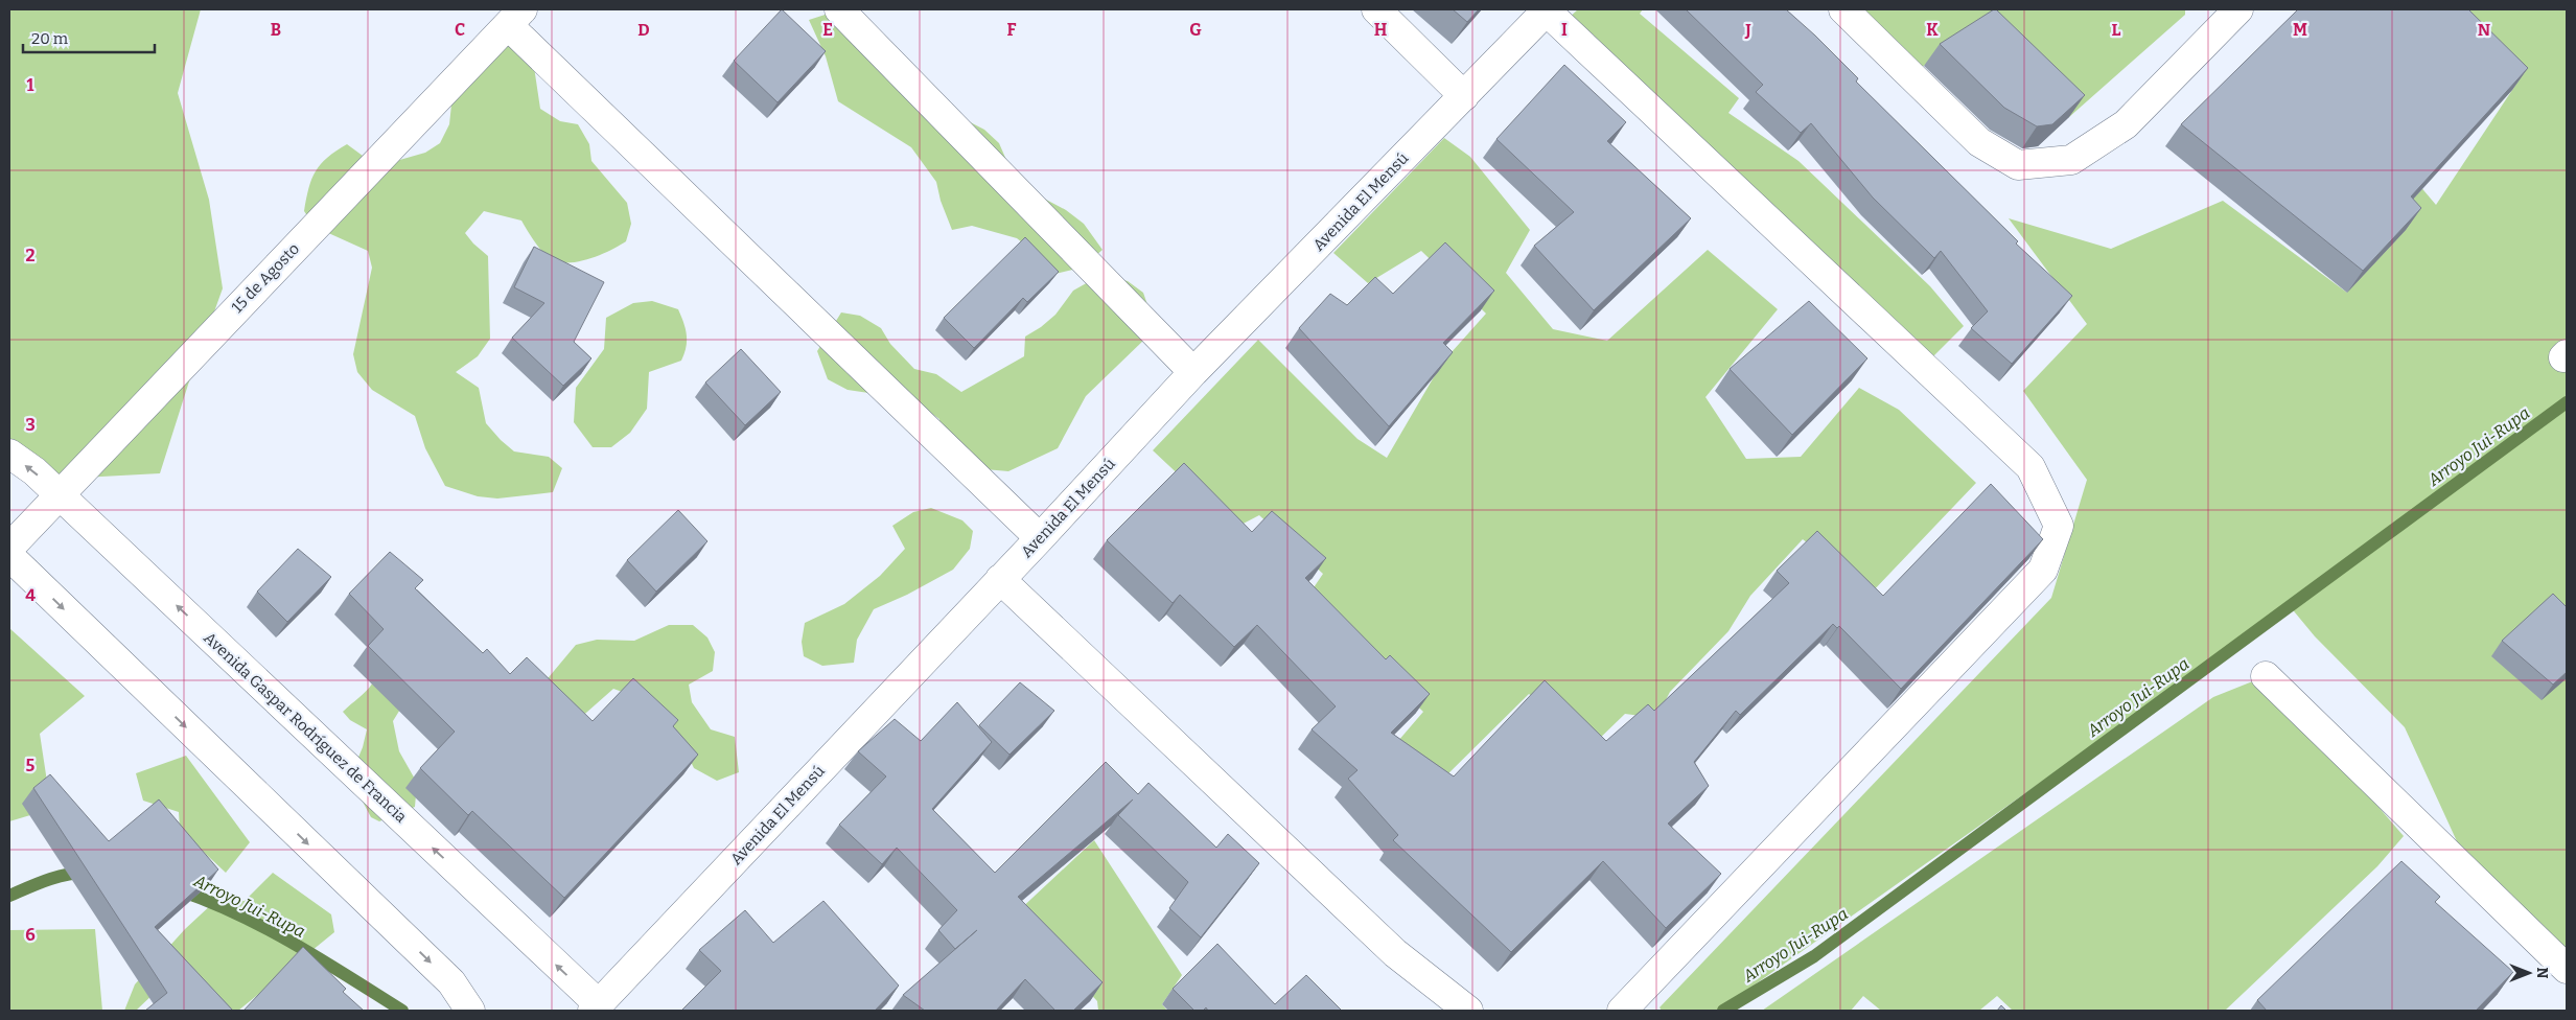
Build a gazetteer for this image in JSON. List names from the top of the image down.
{
  "streets": {
    "street": ["Avenida El Mensú", "15 de Agosto", "Avenida Gaspar Rodríguez de Francia"]
  },
  "crossings": [
    ["Avenida El Mensú", "Avenida Gaspar Rodríguez de Francia"],
    ["15 de Agosto", "Avenida Gaspar Rodríguez de Francia"]
  ],
  "water": ["Arroyo Jui-Rupa"],
  "scale_bar": "20 m",
  "north": "right",
  "grid": {
    "columns": [
      "B",
      "C",
      "D",
      "E",
      "F",
      "G",
      "H",
      "I",
      "J",
      "K",
      "L",
      "M",
      "N"
    ],
    "rows": [
      "1",
      "2",
      "3",
      "4",
      "5",
      "6"
    ]
  }
}
